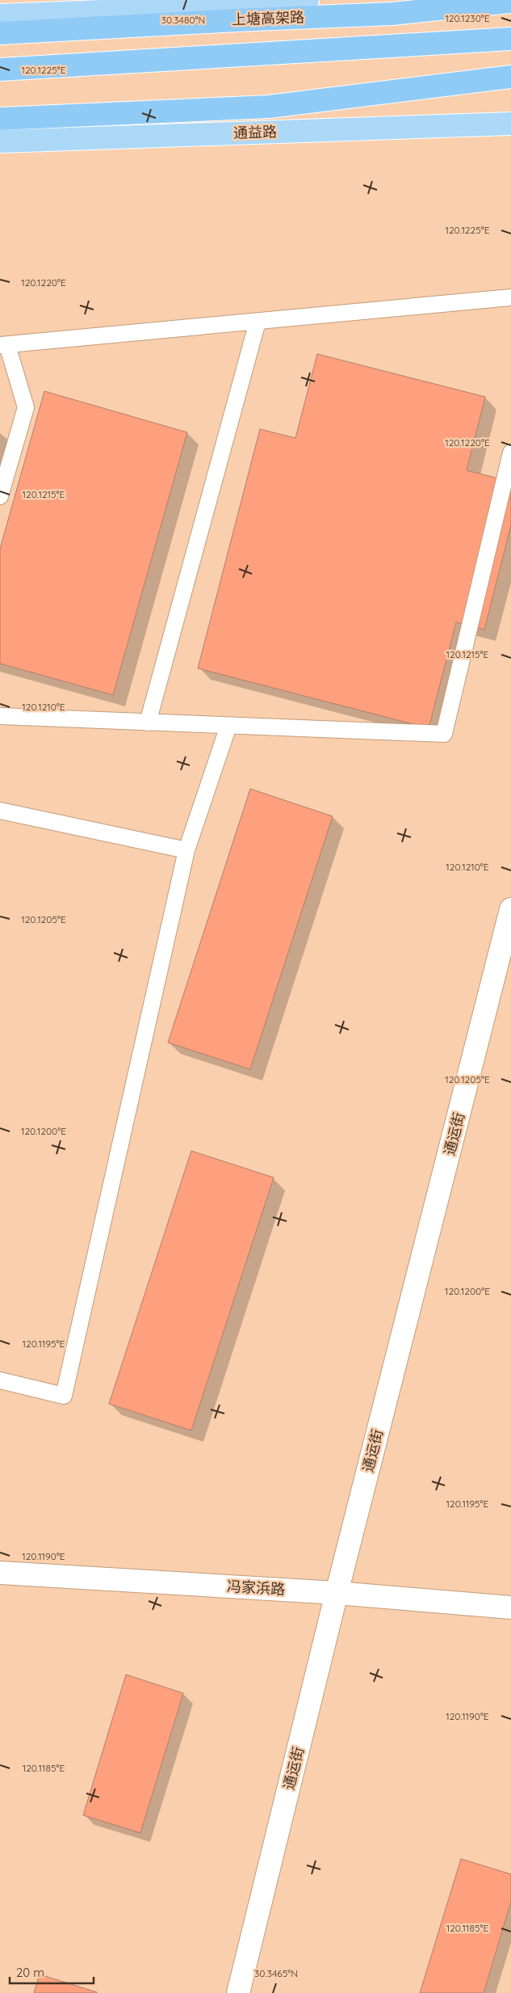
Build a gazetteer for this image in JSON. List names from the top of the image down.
{
  "streets": {
    "highway": ["上塘高架路"],
    "main road": ["通益路"],
    "street": ["通运街", "冯家浜路"]
  },
  "crossings": [
    ["通运街", "冯家浜路"]
  ],
  "scale_bar": "20 m",
  "coordinates": [
    "120.1230°E",
    "30.3480°N",
    "120.1225°E",
    "120.1220°E",
    "120.1215°E",
    "120.1210°E",
    "120.1205°E",
    "120.1200°E",
    "120.1195°E",
    "120.1190°E",
    "120.1185°E",
    "30.3465°N"
  ]
}
